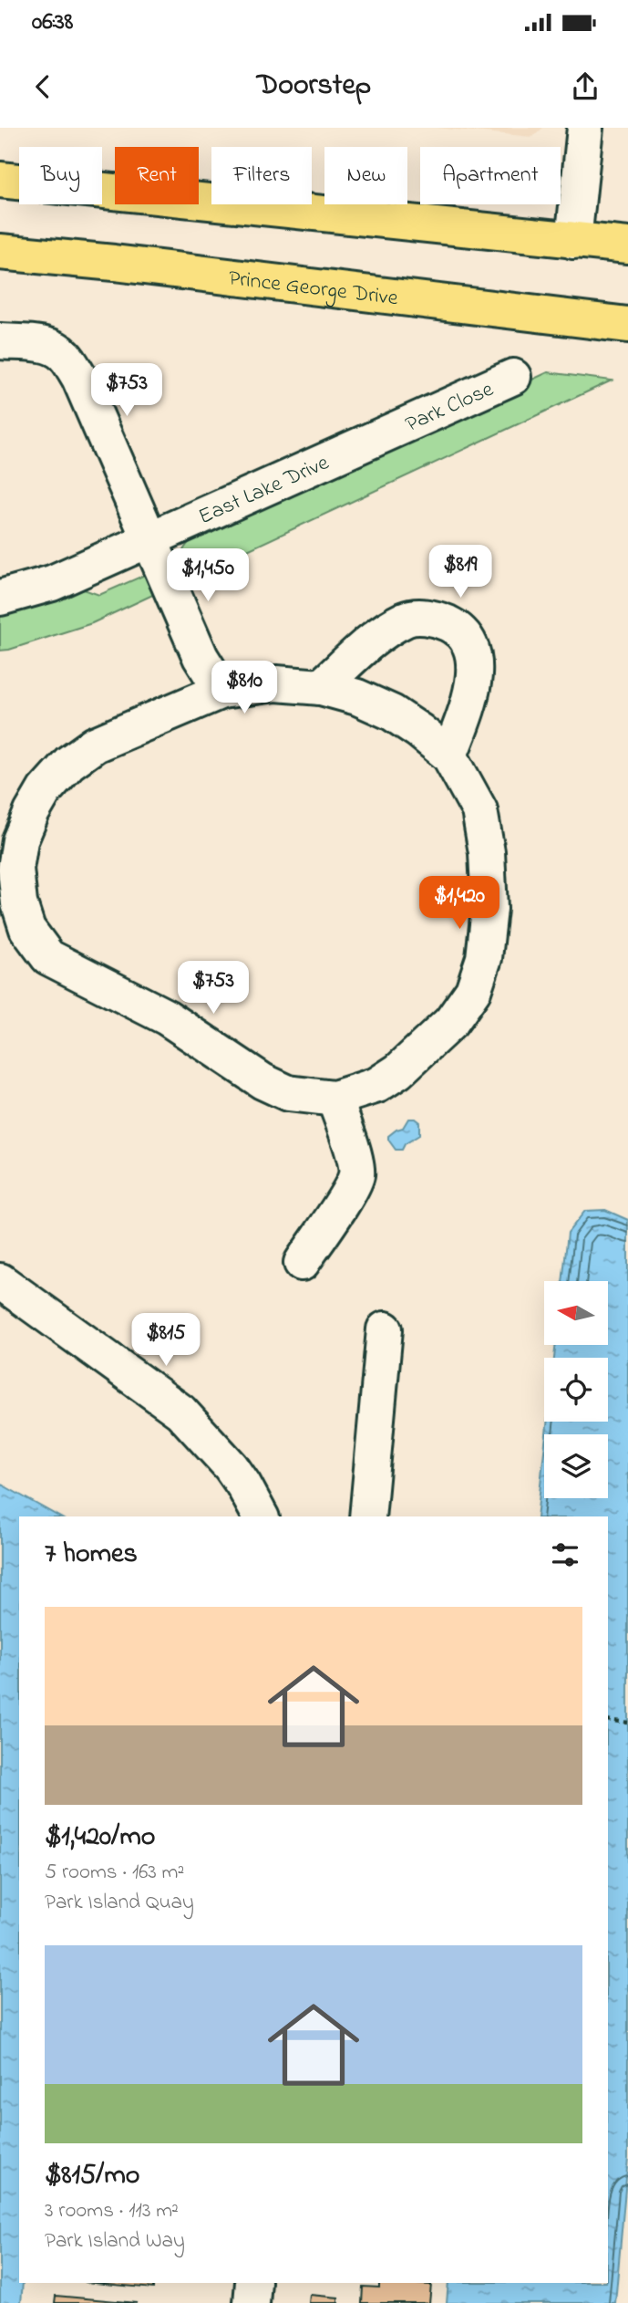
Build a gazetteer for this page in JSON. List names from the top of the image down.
{
  "streets": {
    "main road": ["Prince George Drive"],
    "street": ["Park Close", "East Lake Drive"]
  },
  "crossings": [
    ["Park Close", "East Lake Drive"]
  ],
  "north": "left",
  "page": {
    "status": "06:38",
    "header": "Doorstep",
    "chip": [
      "Buy",
      "Rent",
      "Filters",
      "New",
      "Apartment"
    ],
    "price": [
      "$753",
      "$819",
      "$1,450",
      "$810",
      "$1,420",
      "$753",
      "$815"
    ],
    "heading": "7 homes",
    "list": [
      {
        "name": "$1,420/mo",
        "note": "5 rooms · 163 m² · Park Island Quay"
      },
      {
        "name": "$815/mo",
        "note": "3 rooms · 113 m² · Park Island Way"
      }
    ]
  }
}
